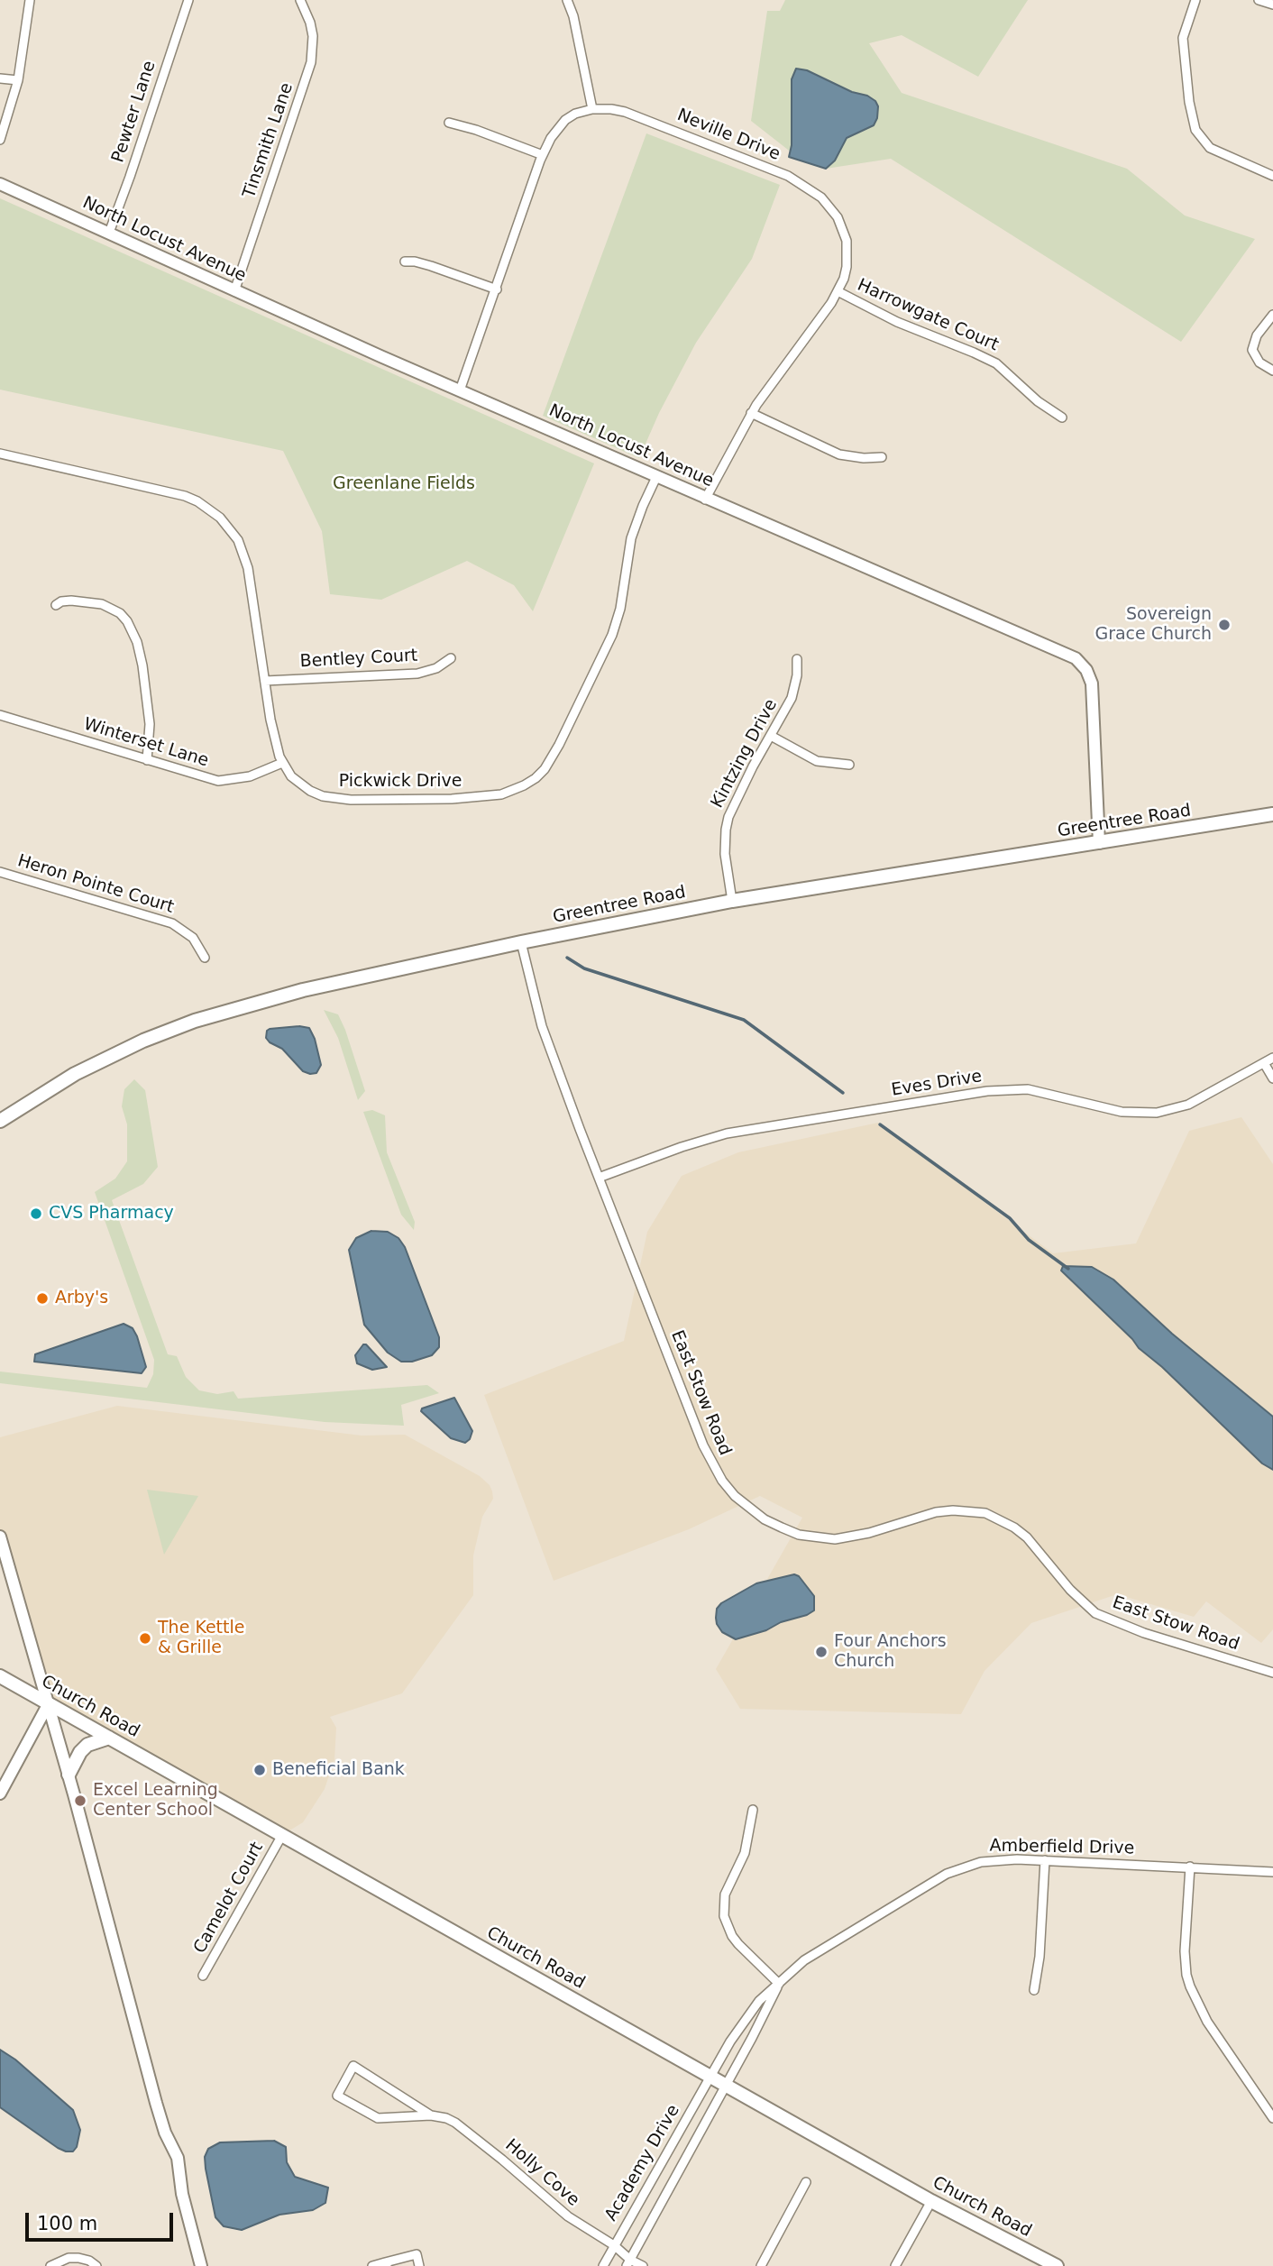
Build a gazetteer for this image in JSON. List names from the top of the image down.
{
  "streets": {
    "main road": ["Greentree Road", "Church Road"],
    "street": [
      "Pewter Lane",
      "Neville Drive",
      "Tinsmith Lane",
      "North Locust Avenue",
      "Harrowgate Court",
      "Bentley Court",
      "Winterset Lane",
      "Kintzing Drive",
      "Pickwick Drive",
      "Heron Pointe Court",
      "Eves Drive",
      "East Stow Road",
      "Amberfield Drive",
      "Camelot Court",
      "Academy Drive",
      "Holly Cove"
    ]
  },
  "crossings": [
    ["Pewter Lane", "North Locust Avenue"],
    ["Neville Drive", "North Locust Avenue"],
    ["Neville Drive", "Harrowgate Court"],
    ["Tinsmith Lane", "North Locust Avenue"],
    ["North Locust Avenue", "Pickwick Drive"],
    ["North Locust Avenue", "Greentree Road"],
    ["Bentley Court", "Pickwick Drive"],
    ["Winterset Lane", "Pickwick Drive"],
    ["Kintzing Drive", "Greentree Road"],
    ["Greentree Road", "East Stow Road"],
    ["Eves Drive", "East Stow Road"],
    ["Church Road", "Amberfield Drive"],
    ["Church Road", "Camelot Court"],
    ["Church Road", "Academy Drive"],
    ["Amberfield Drive", "Academy Drive"],
    ["Academy Drive", "Holly Cove"]
  ],
  "parks": ["Greenlane Fields"],
  "places": [
    "Sovereign Grace Church",
    "CVS Pharmacy",
    "Arby's",
    "The Kettle & Grille",
    "Four Anchors Church",
    "Beneficial Bank",
    "Excel Learning Center School"
  ],
  "scale_bar": "100 m"
}
